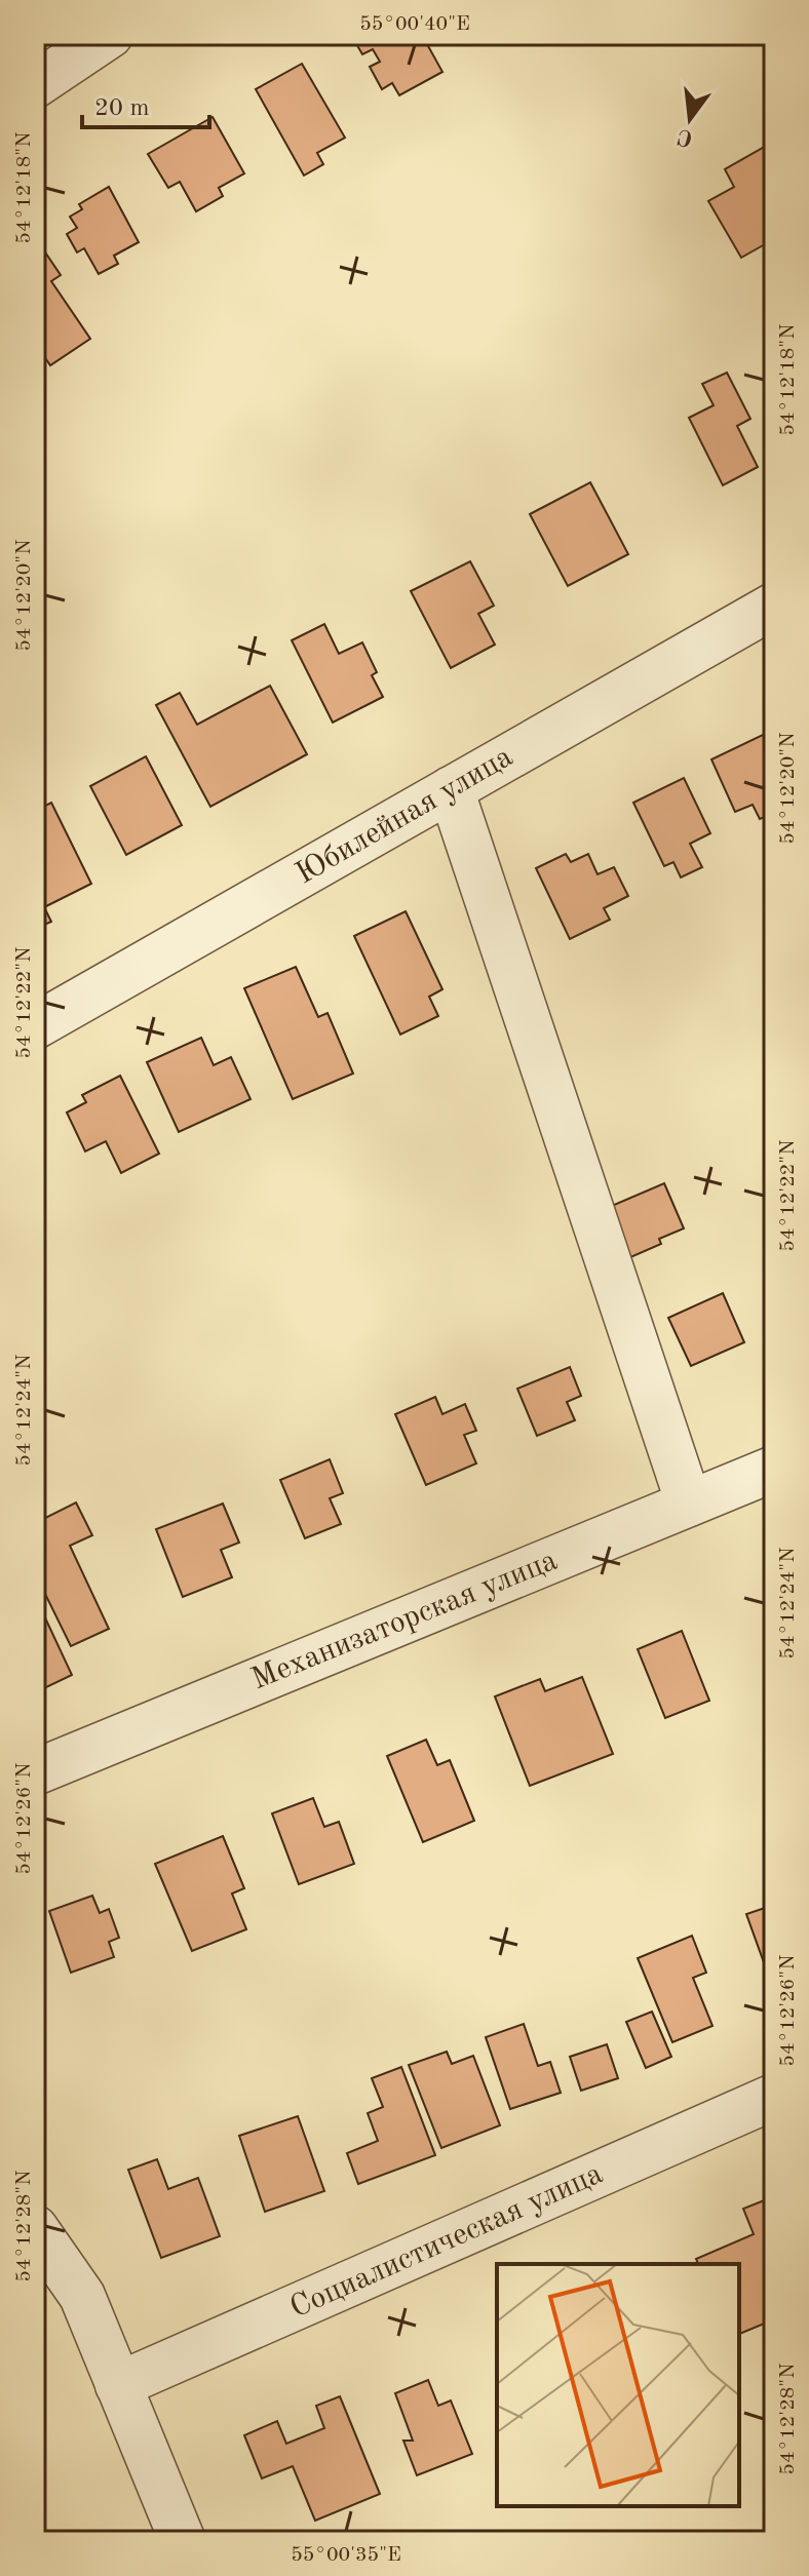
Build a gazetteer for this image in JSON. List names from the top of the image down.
{
  "streets": {
    "street": ["Юбилейная улица", "Механизаторская улица", "Социалистическая улица"]
  },
  "scale_bar": "20 m",
  "north": "bottom",
  "coordinates": [
    "55°00'40\"E",
    "54°12'18\"N",
    "54°12'20\"N",
    "54°12'22\"N",
    "54°12'24\"N",
    "54°12'26\"N",
    "54°12'28\"N",
    "55°00'35\"E"
  ]
}
